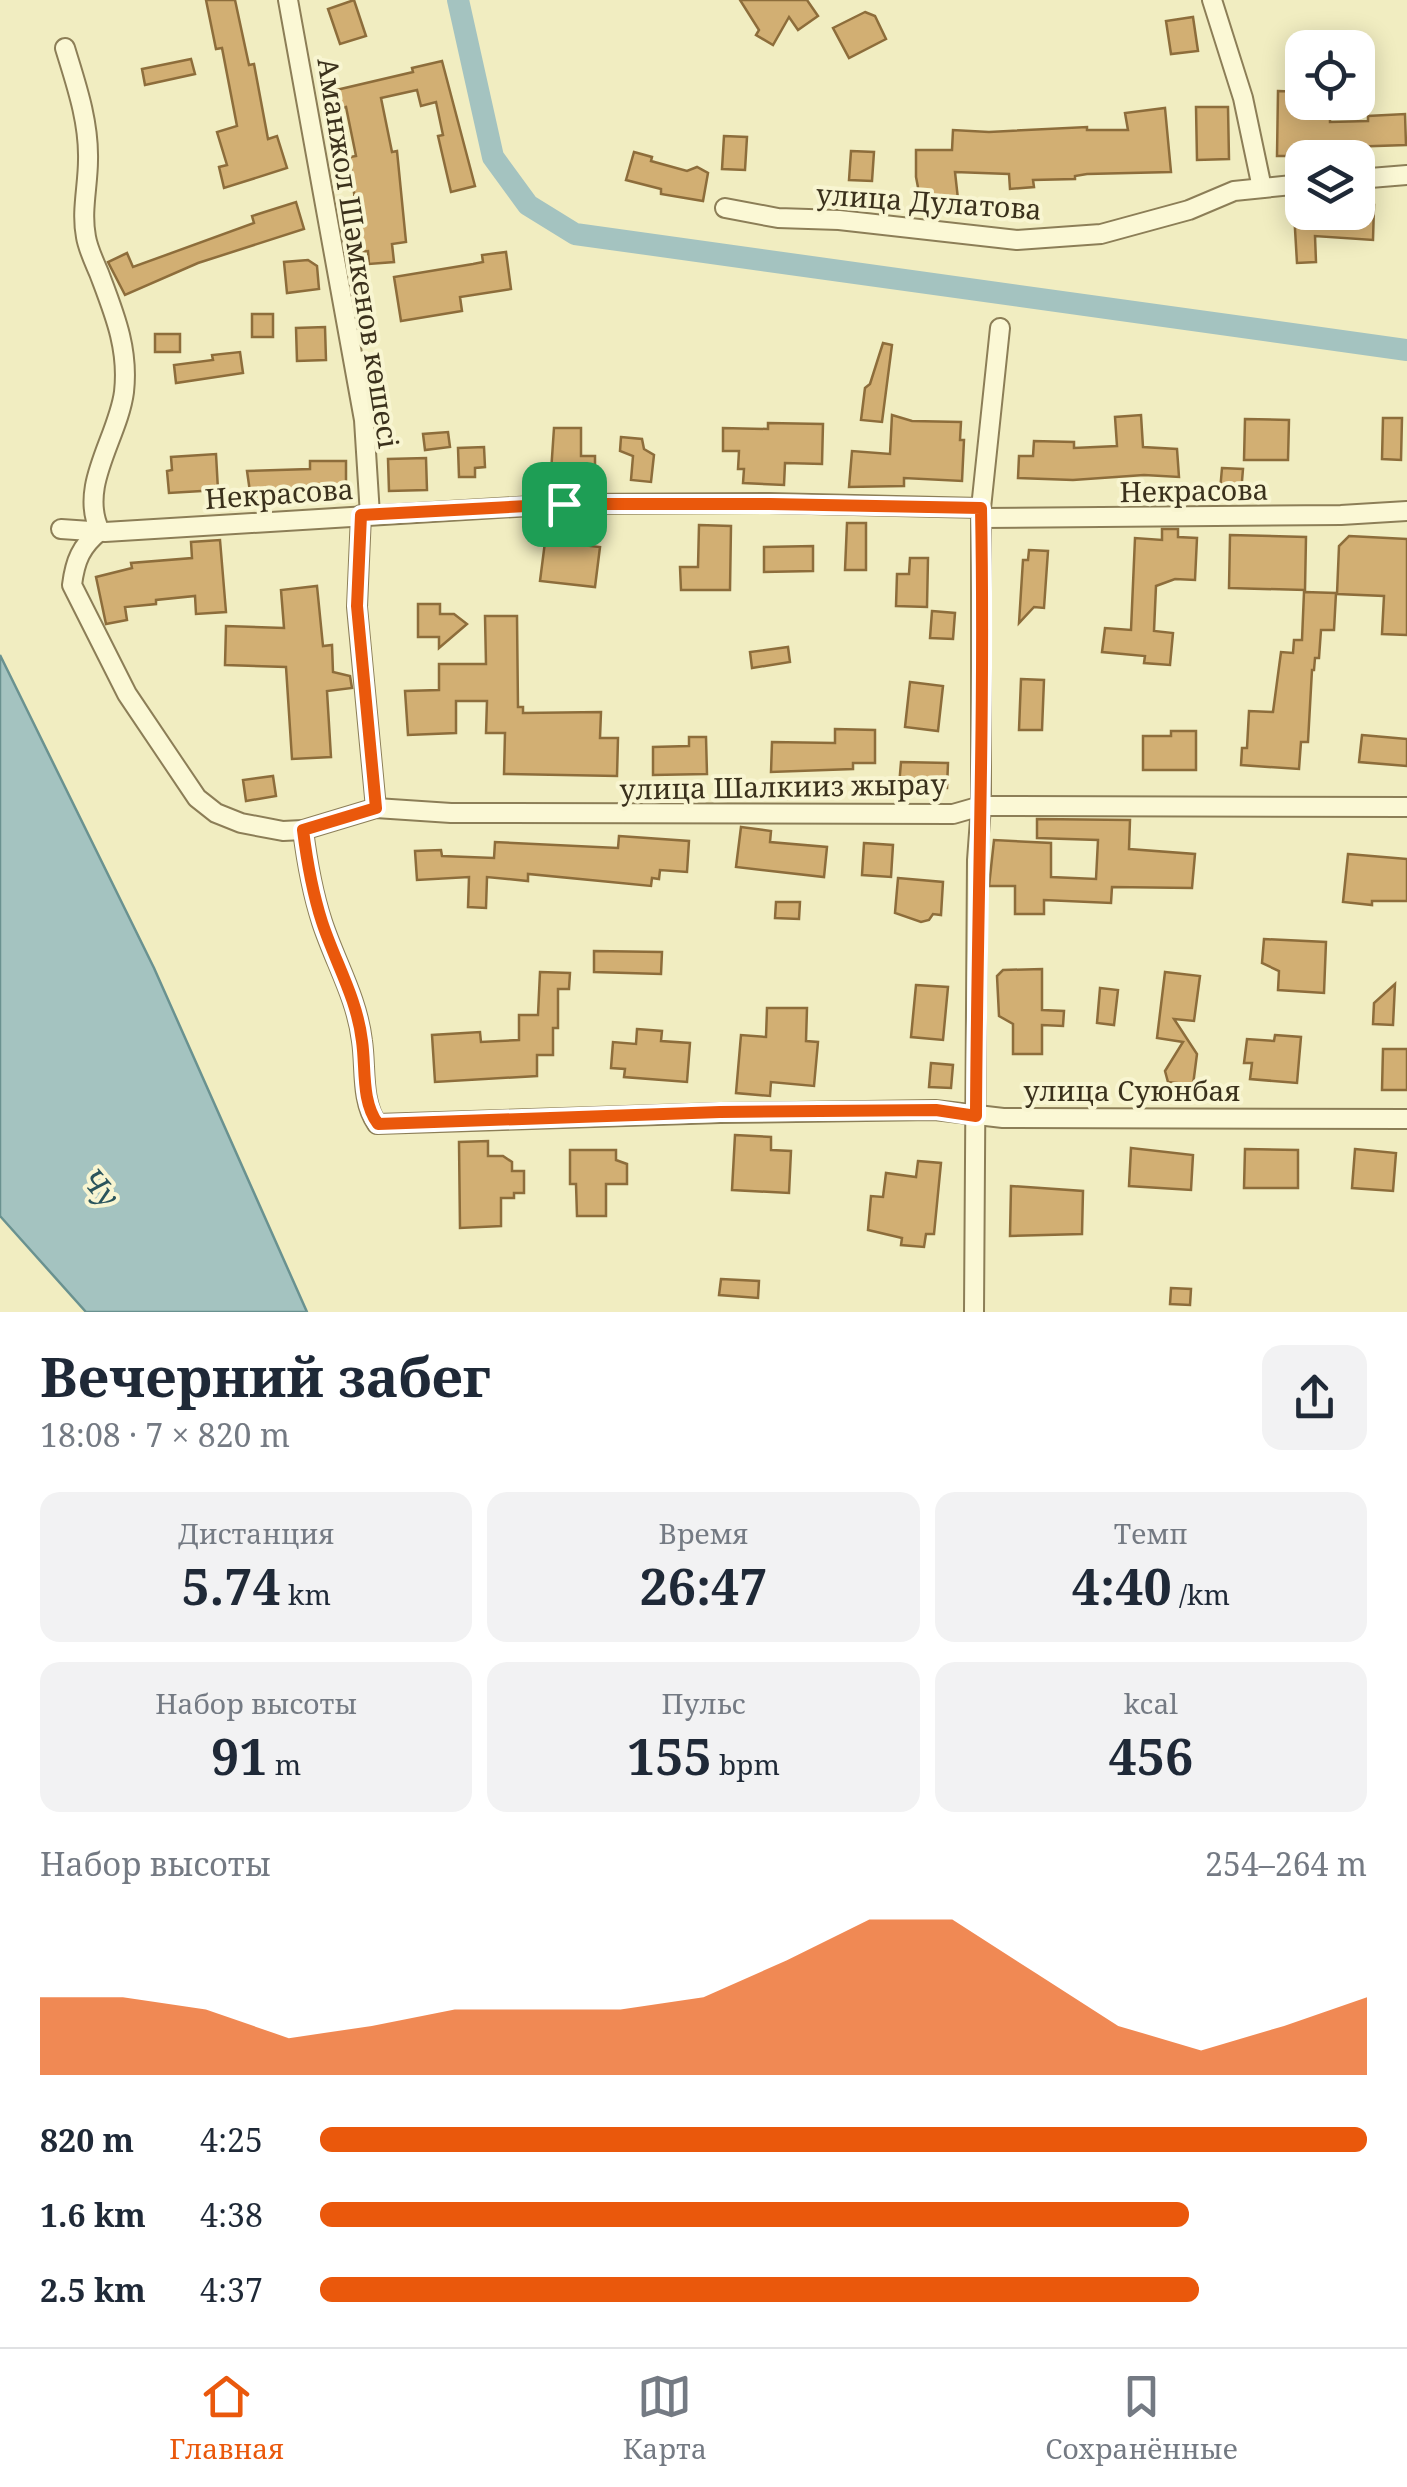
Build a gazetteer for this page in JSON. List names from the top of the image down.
{
  "streets": {
    "street": [
      "улица Дулатова",
      "Аманжол Шәмкенов көшесі",
      "Некрасова",
      "улица Шалкииз жырау",
      "улица Суюнбая"
    ]
  },
  "crossings": [
    ["Аманжол Шәмкенов көшесі", "Некрасова"],
    ["Аманжол Шәмкенов көшесі", "улица Шалкииз жырау"],
    ["Некрасова", "улица Шалкииз жырау"],
    ["улица Шалкииз жырау", "улица Суюнбая"]
  ],
  "water": ["Чу"],
  "page": {
    "heading": ["Вечерний забег", "18:08 · 7 × 820 m"],
    "stats": [
      ["Дистанция", "5.74 km"],
      ["Время", "26:47"],
      ["Темп", "4:40 /km"],
      ["Набор высоты", "91 m"],
      ["Пульс", "155 bpm"],
      ["kcal", "456"]
    ],
    "chart": ["Набор высоты", "254–264 m"],
    "list": [
      {
        "name": "820 m",
        "note": "4:25"
      },
      {
        "name": "1.6 km",
        "note": "4:38"
      },
      {
        "name": "2.5 km",
        "note": "4:37"
      }
    ],
    "tabs": ["Главная", "Карта", "Сохранённые"]
  }
}
